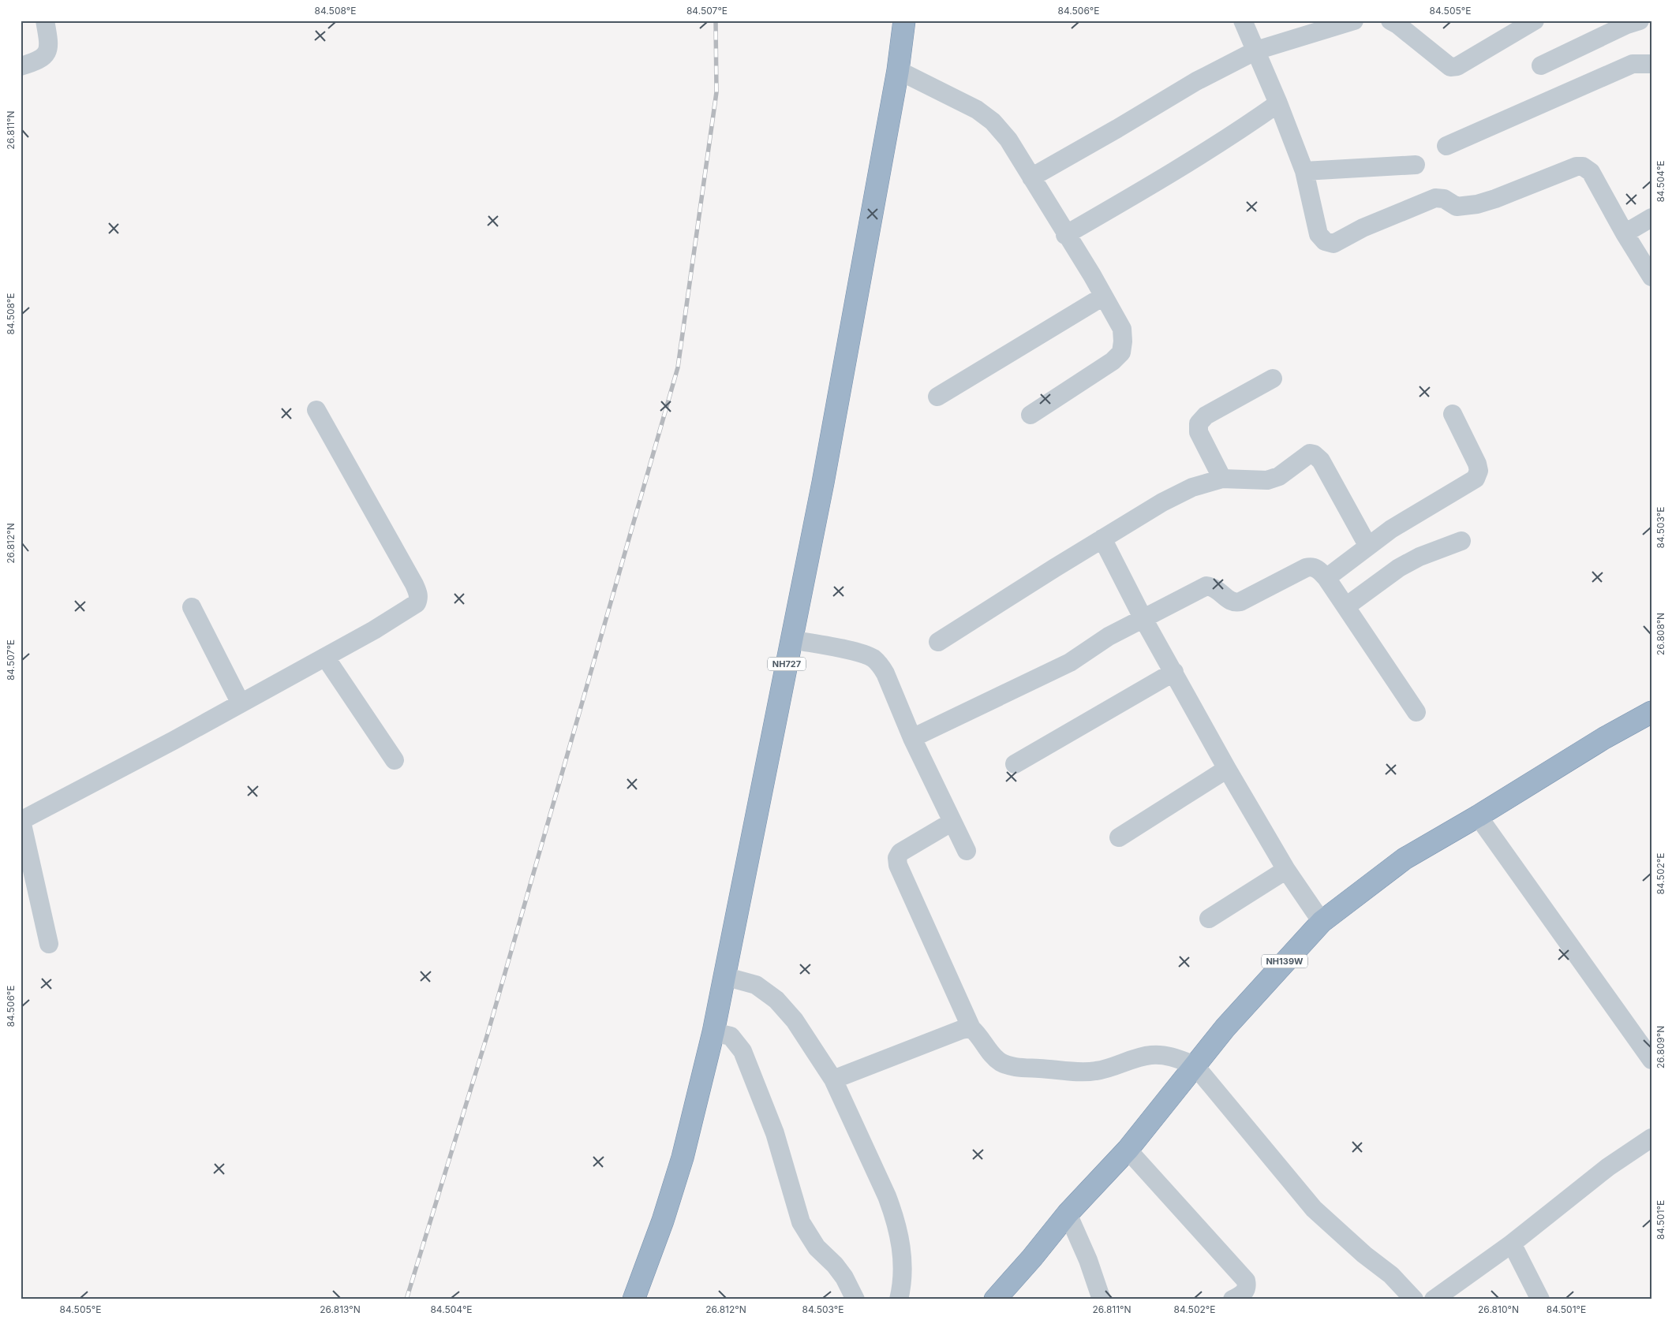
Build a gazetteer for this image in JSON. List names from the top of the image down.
{
  "streets": {
    "highway": ["NH727", "NH139W"]
  },
  "coordinates": [
    "84.508°E",
    "84.507°E",
    "84.506°E",
    "84.505°E",
    "26.811°N",
    "84.504°E",
    "84.503°E",
    "26.812°N",
    "26.808°N",
    "84.502°E",
    "26.809°N",
    "84.501°E",
    "26.813°N",
    "26.810°N"
  ]
}
